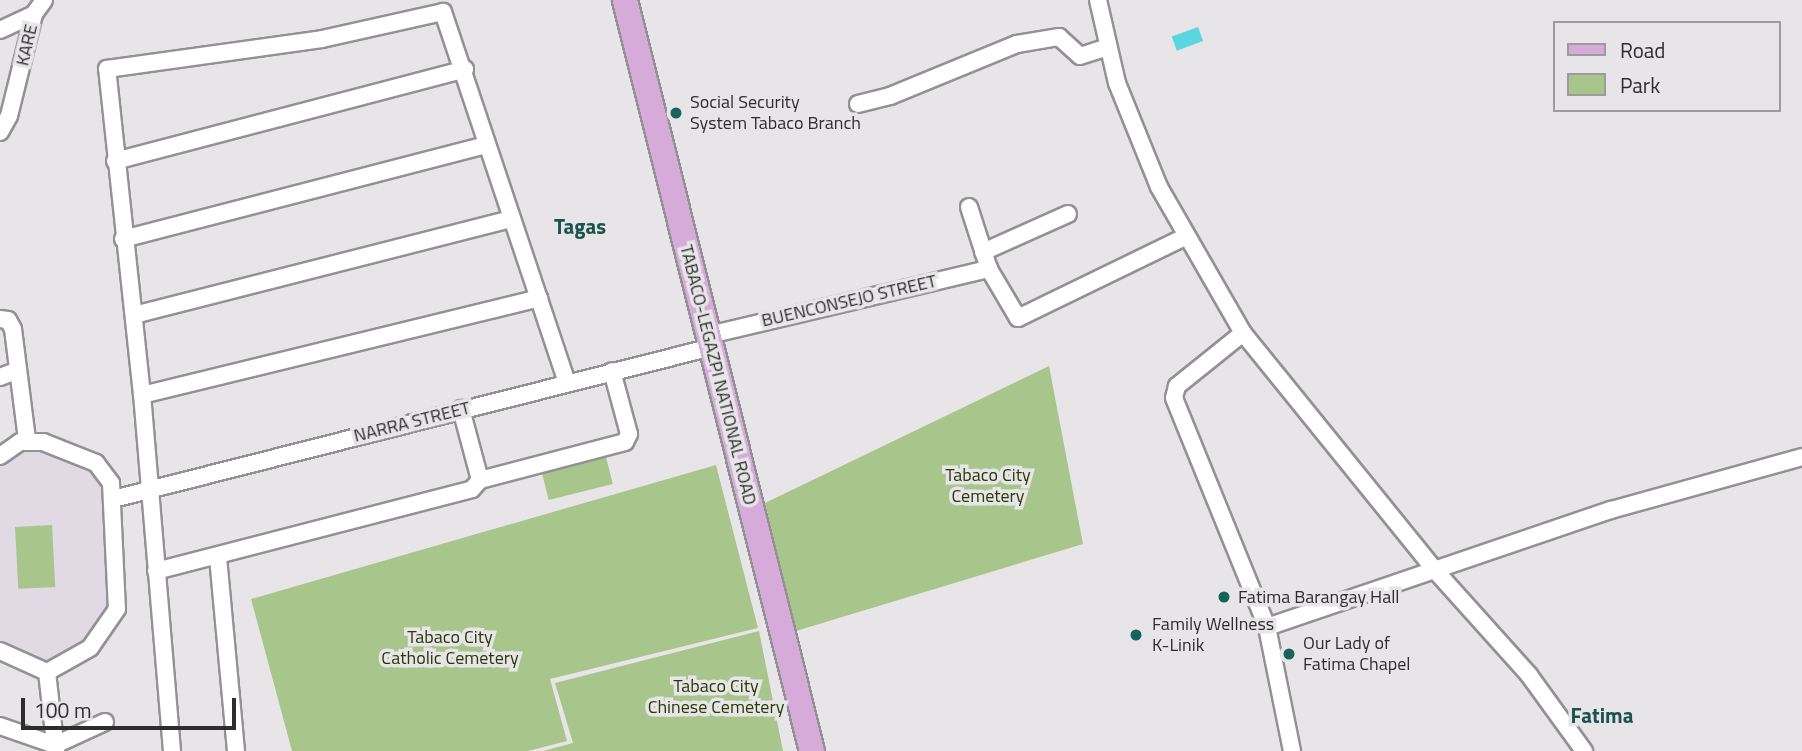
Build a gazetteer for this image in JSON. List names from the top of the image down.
{
  "streets": {
    "main road": ["TABACO-LEGAZPI NATIONAL ROAD"],
    "street": ["KARE", "BUENCONSEJO STREET", "NARRA STREET"]
  },
  "crossings": [
    ["BUENCONSEJO STREET", "TABACO-LEGAZPI NATIONAL ROAD"],
    ["BUENCONSEJO STREET", "NARRA STREET"],
    ["TABACO-LEGAZPI NATIONAL ROAD", "NARRA STREET"]
  ],
  "districts": ["Tagas", "Fatima"],
  "parks": ["Tabaco City Cemetery", "Tabaco City Catholic Cemetery", "Tabaco City Chinese Cemetery"],
  "places": [
    "Social Security System Tabaco Branch",
    "Fatima Barangay Hall",
    "Family Wellness K-Linik",
    "Our Lady of Fatima Chapel"
  ],
  "legend": ["Road", "Park"],
  "scale_bar": "100 m"
}
